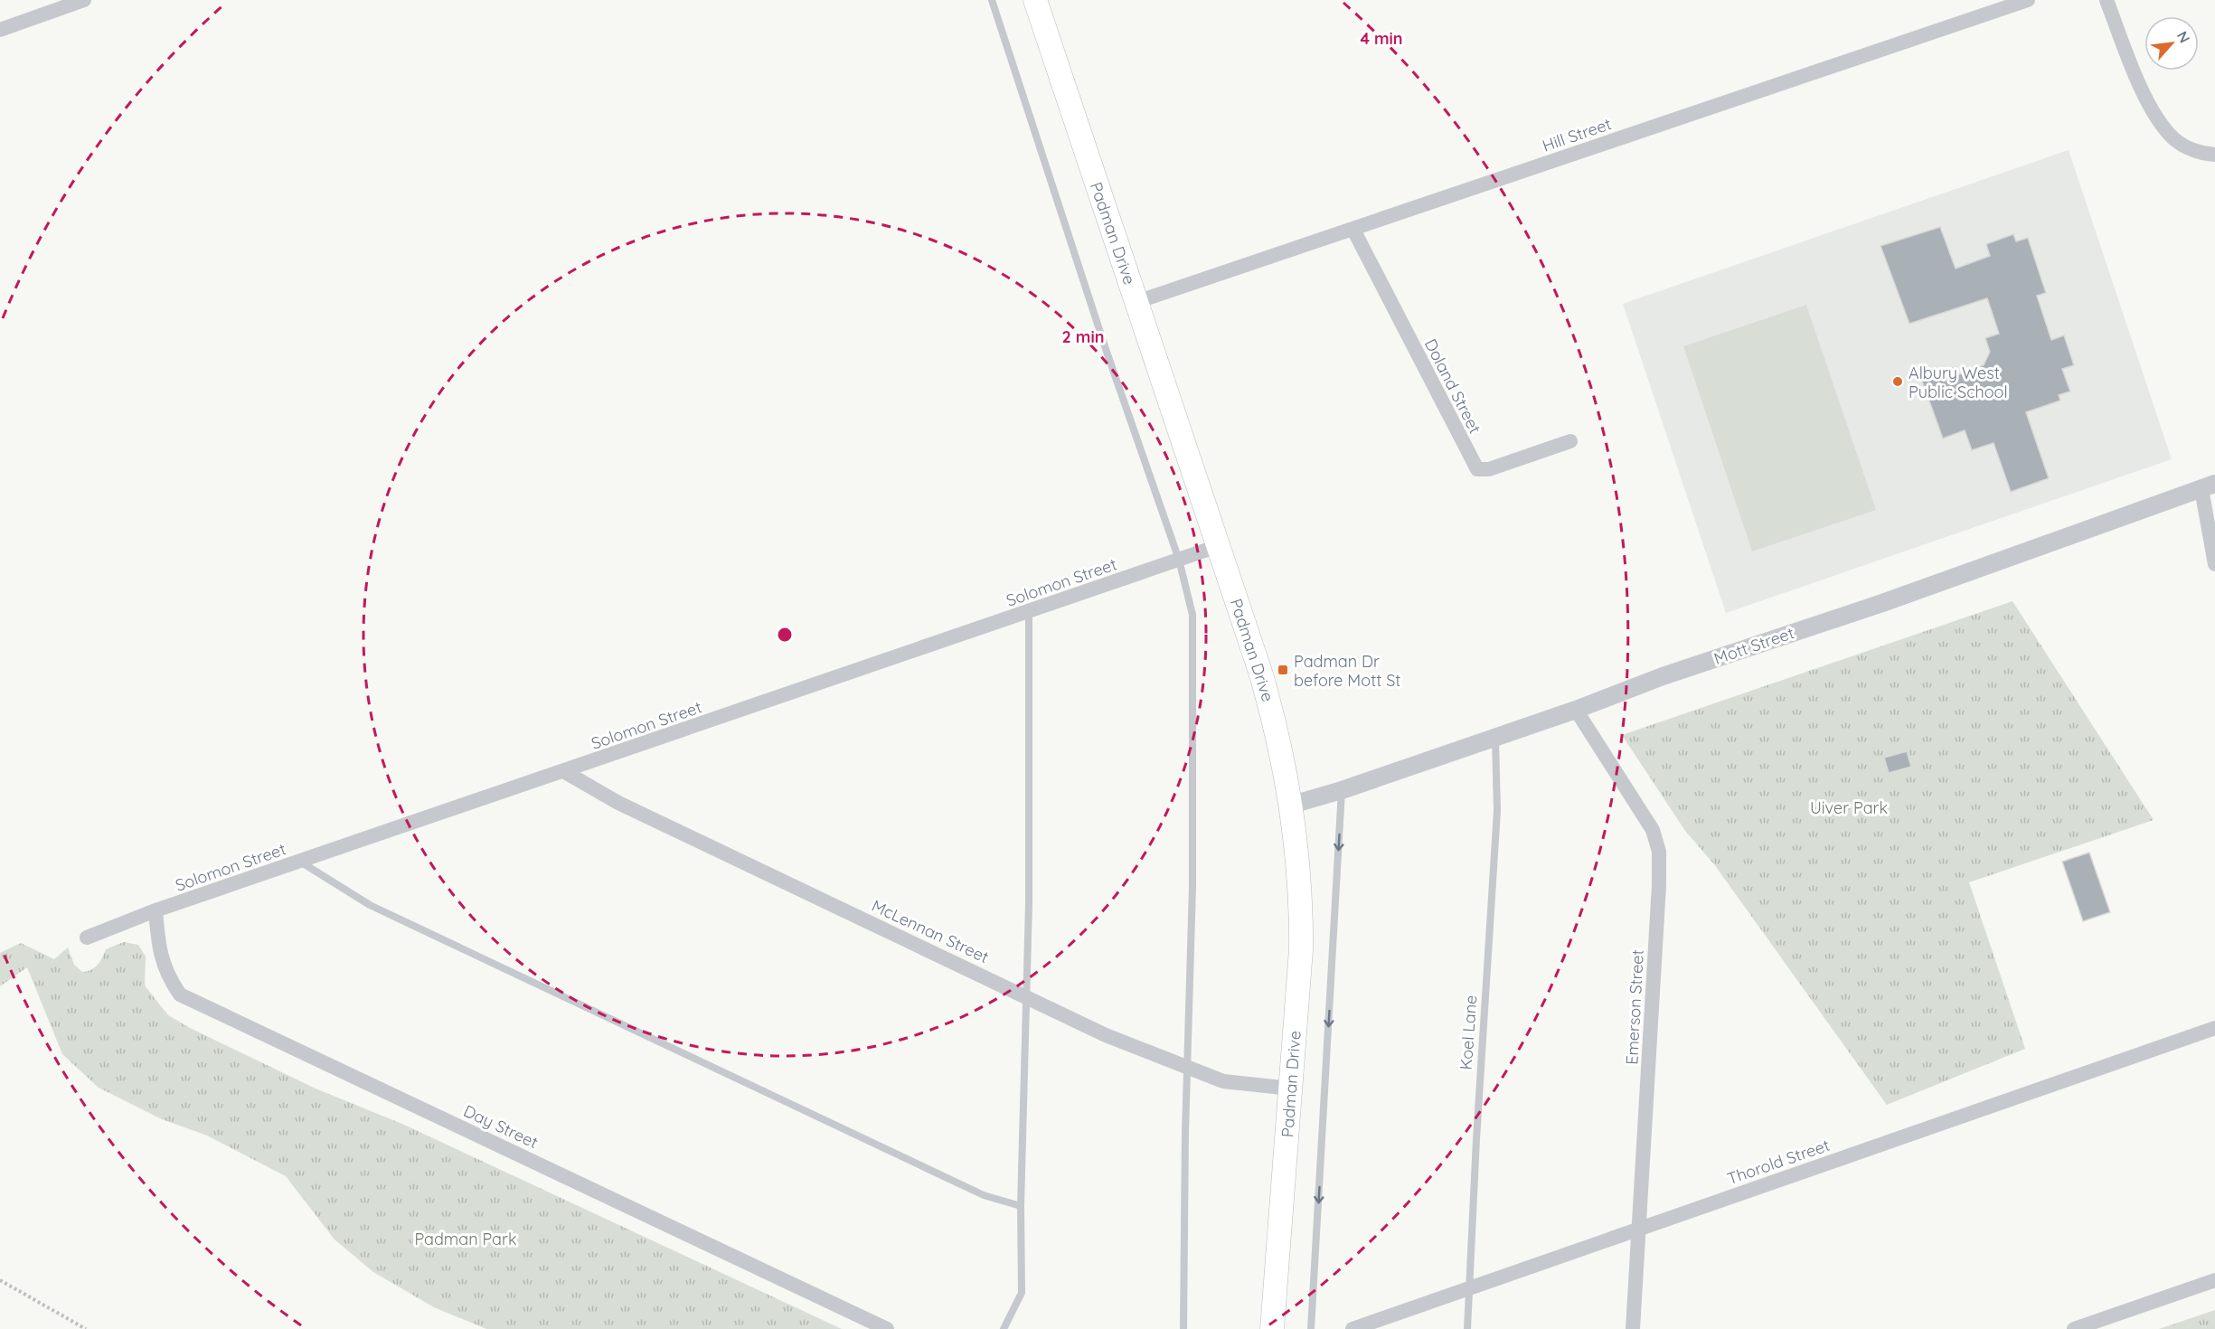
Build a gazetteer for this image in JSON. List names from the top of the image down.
{
  "streets": {
    "main road": ["Padman Drive"],
    "street": [
      "Hill Street",
      "Doland Street",
      "Solomon Street",
      "Mott Street",
      "McLennan Street",
      "Emerson Street",
      "Day Street",
      "Thorold Street"
    ],
    "lane": ["Koel Lane"]
  },
  "crossings": [
    ["Hill Street", "Padman Drive"],
    ["Hill Street", "Doland Street"],
    ["Padman Drive", "Solomon Street"],
    ["Padman Drive", "Mott Street"],
    ["Padman Drive", "McLennan Street"],
    ["Solomon Street", "McLennan Street"],
    ["Solomon Street", "Day Street"],
    ["Mott Street", "Emerson Street"],
    ["Mott Street", "Koel Lane"],
    ["Emerson Street", "Thorold Street"],
    ["Koel Lane", "Thorold Street"]
  ],
  "parks": ["Uiver Park", "Padman Park"],
  "places": {
    "other": ["Albury West Public School"],
    "transit": ["Padman Dr before Mott St"]
  },
  "north": "top right",
  "rings": ["4 min", "2 min"]
}
